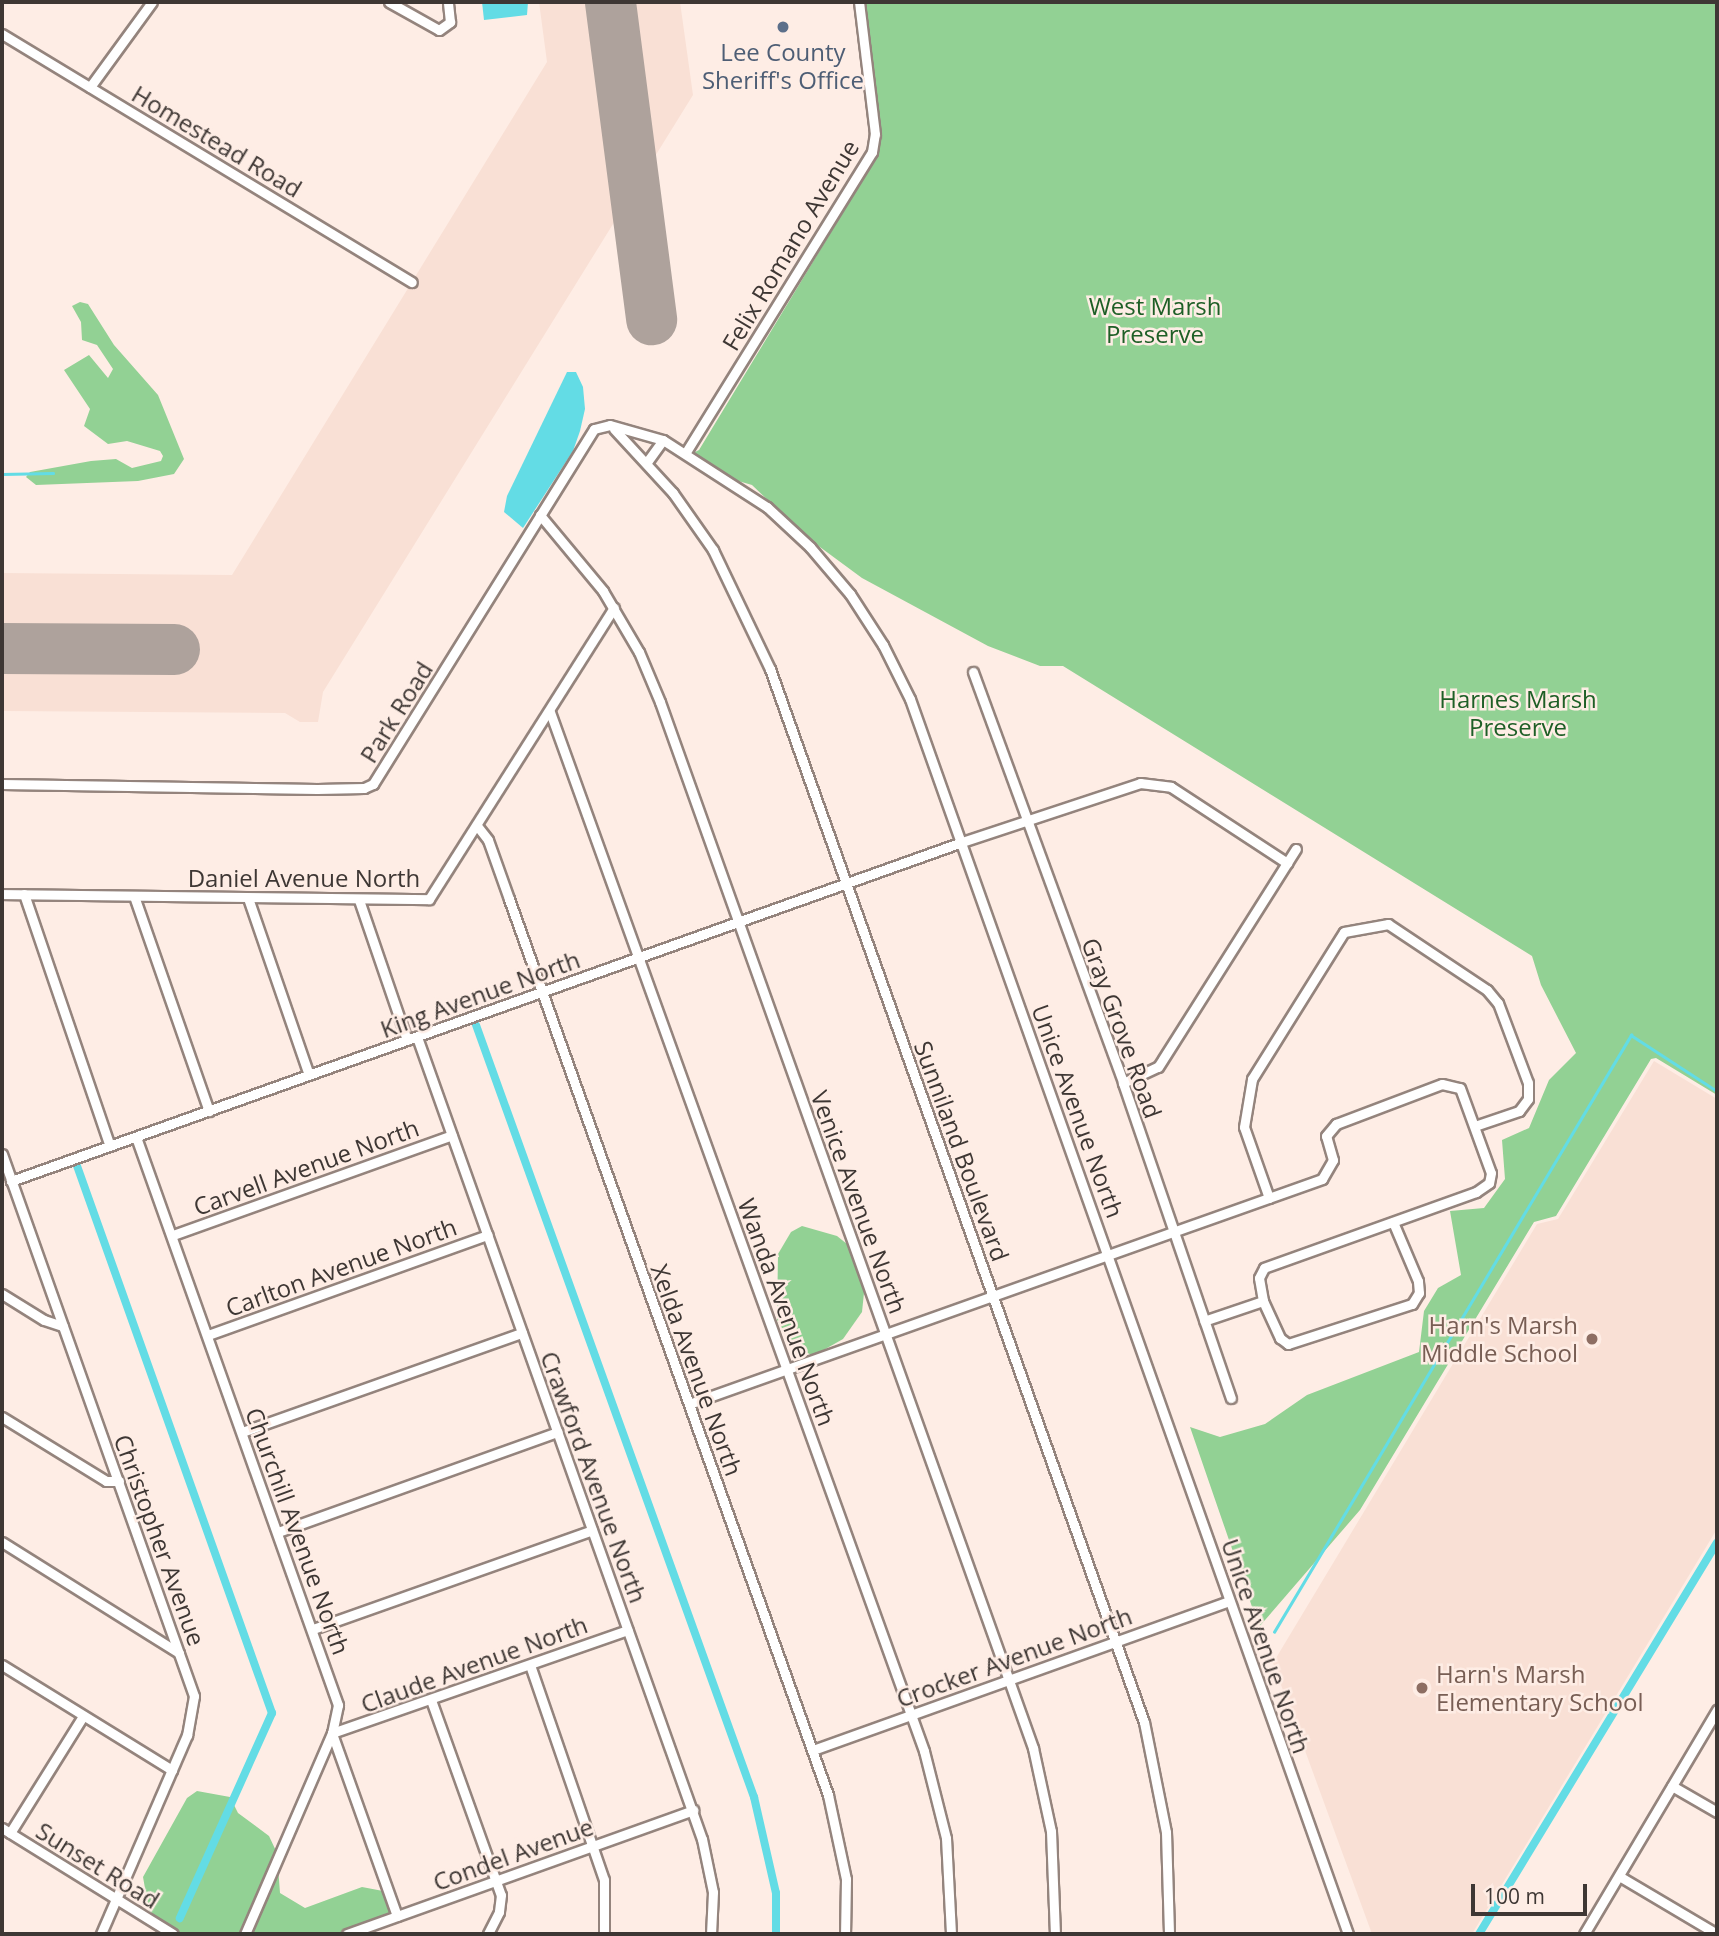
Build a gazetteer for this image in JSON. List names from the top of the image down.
{
  "streets": {
    "street": [
      "Homestead Road",
      "Felix Romano Avenue",
      "Park Road",
      "Daniel Avenue North",
      "King Avenue North",
      "Gray Grove Road",
      "Unice Avenue North",
      "Sunniland Boulevard",
      "Carvell Avenue North",
      "Venice Avenue North",
      "Carlton Avenue North",
      "Wanda Avenue North",
      "Xelda Avenue North",
      "Crawford Avenue North",
      "Churchill Avenue North",
      "Christopher Avenue",
      "Crocker Avenue North",
      "Claude Avenue North",
      "Condel Avenue",
      "Sunset Road"
    ]
  },
  "crossings": [
    ["Felix Romano Avenue", "Unice Avenue North"],
    ["Park Road", "Unice Avenue North"],
    ["Park Road", "Sunniland Boulevard"],
    ["Park Road", "Venice Avenue North"],
    ["Daniel Avenue North", "Venice Avenue North"],
    ["Daniel Avenue North", "Wanda Avenue North"],
    ["Daniel Avenue North", "Xelda Avenue North"],
    ["King Avenue North", "Gray Grove Road"],
    ["King Avenue North", "Unice Avenue North"],
    ["King Avenue North", "Sunniland Boulevard"],
    ["King Avenue North", "Venice Avenue North"],
    ["King Avenue North", "Wanda Avenue North"],
    ["King Avenue North", "Xelda Avenue North"],
    ["King Avenue North", "Crawford Avenue North"],
    ["King Avenue North", "Churchill Avenue North"],
    ["King Avenue North", "Christopher Avenue"],
    ["Unice Avenue North", "Sunniland Boulevard"],
    ["Unice Avenue North", "Crocker Avenue North"],
    ["Sunniland Boulevard", "Crocker Avenue North"],
    ["Carvell Avenue North", "Crawford Avenue North"],
    ["Carvell Avenue North", "Churchill Avenue North"],
    ["Venice Avenue North", "Crocker Avenue North"],
    ["Carlton Avenue North", "Crawford Avenue North"],
    ["Carlton Avenue North", "Churchill Avenue North"],
    ["Wanda Avenue North", "Crocker Avenue North"],
    ["Xelda Avenue North", "Crocker Avenue North"],
    ["Crawford Avenue North", "Claude Avenue North"],
    ["Crawford Avenue North", "Condel Avenue"],
    ["Churchill Avenue North", "Claude Avenue North"],
    ["Christopher Avenue", "Sunset Road"]
  ],
  "parks": ["West Marsh Preserve", "Harnes Marsh Preserve"],
  "places": ["Lee County Sheriff's Office", "Harn's Marsh Middle School", "Harn's Marsh Elementary School"],
  "scale_bar": "100 m"
}
